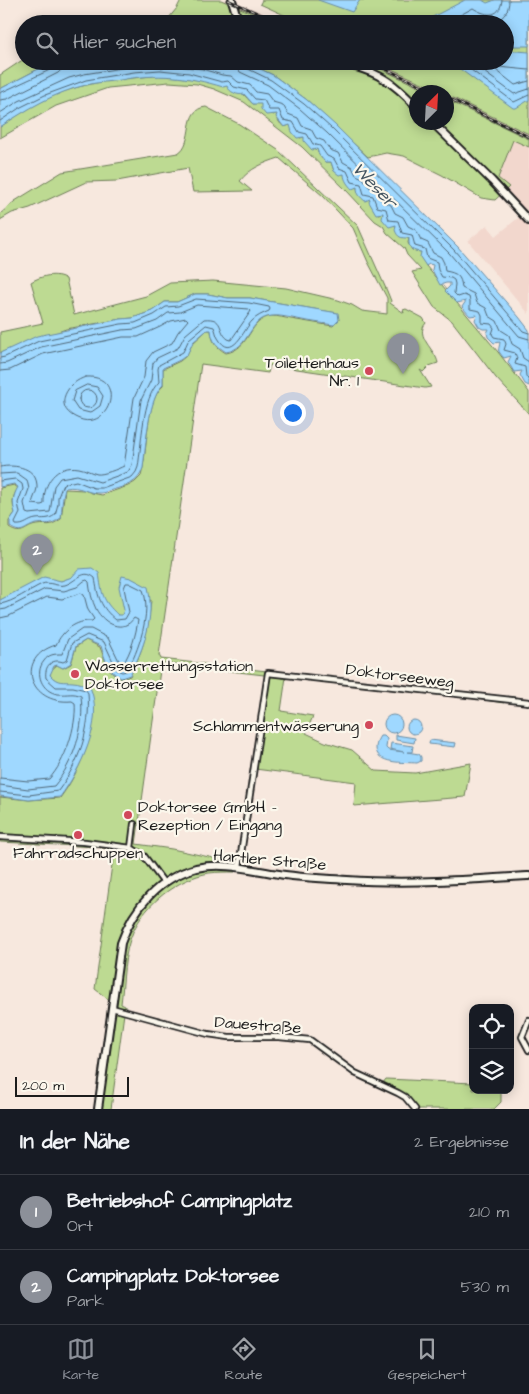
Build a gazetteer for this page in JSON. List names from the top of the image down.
{
  "streets": {
    "main road": ["Hartler Straße"],
    "street": ["Doktorseeweg", "Dauestraße"]
  },
  "crossings": [
    ["Doktorseeweg", "Hartler Straße"],
    ["Hartler Straße", "Dauestraße"]
  ],
  "water": ["Weser"],
  "places": [
    "Toilettenhaus Nr. 1",
    "Wasserrettungsstation Doktorsee",
    "Schlammentwässerung",
    "Doktorsee GmbH - Rezeption / Eingang",
    "Fahrradschuppen"
  ],
  "scale_bar": "200 m",
  "north": "top right",
  "page": {
    "search": "Hier suchen",
    "pins": ["1", "2"],
    "scale": "200 m",
    "heading": ["In der Nähe", "2 Ergebnisse"],
    "list": [
      {
        "mark": "1",
        "name": "Betriebshof Campingplatz",
        "note": "Ort",
        "value": "210 m"
      },
      {
        "mark": "2",
        "name": "Campingplatz Doktorsee",
        "note": "Park",
        "value": "530 m"
      }
    ],
    "nav": ["Karte", "Route", "Gespeichert"]
  }
}
